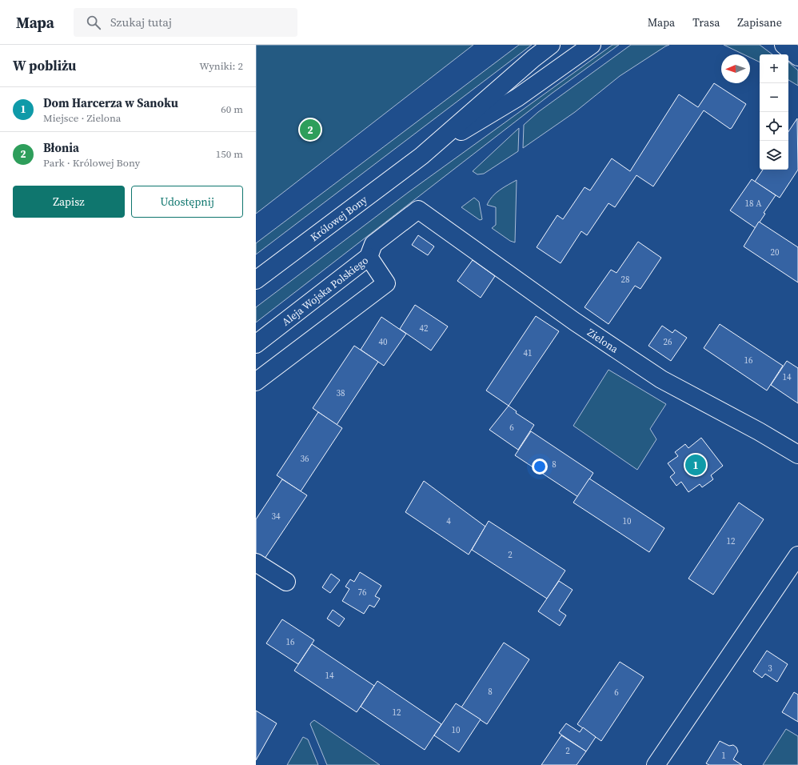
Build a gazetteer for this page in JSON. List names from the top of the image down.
{
  "streets": {
    "street": ["Królowej Bony", "Aleja Wojska Polskiego", "Zielona"]
  },
  "crossings": [
    ["Aleja Wojska Polskiego", "Zielona"]
  ],
  "house_numbers": [
    "18 A",
    "20",
    "28",
    "42",
    "40",
    "26",
    "41",
    "16",
    "14",
    "38",
    "6",
    "36",
    "8",
    "34",
    "4",
    "10",
    "12",
    "2",
    "76",
    "16",
    "3",
    "14",
    "8",
    "6",
    "12",
    "10",
    "2",
    "1"
  ],
  "north": "left",
  "page": {
    "header": "Mapa",
    "search": "Szukaj tutaj",
    "nav": ["Mapa", "Trasa", "Zapisane"],
    "heading": ["W pobliżu", "Wyniki: 2"],
    "map_buttons": ["+", "−"],
    "list": [
      {
        "mark": "1",
        "name": "Dom Harcerza w Sanoku",
        "note": "Miejsce · Zielona",
        "value": "60 m"
      },
      {
        "mark": "2",
        "name": "Błonia",
        "note": "Park · Królowej Bony",
        "value": "150 m"
      }
    ],
    "pins": ["2", "1"],
    "buttons": ["Zapisz", "Udostępnij"]
  }
}
